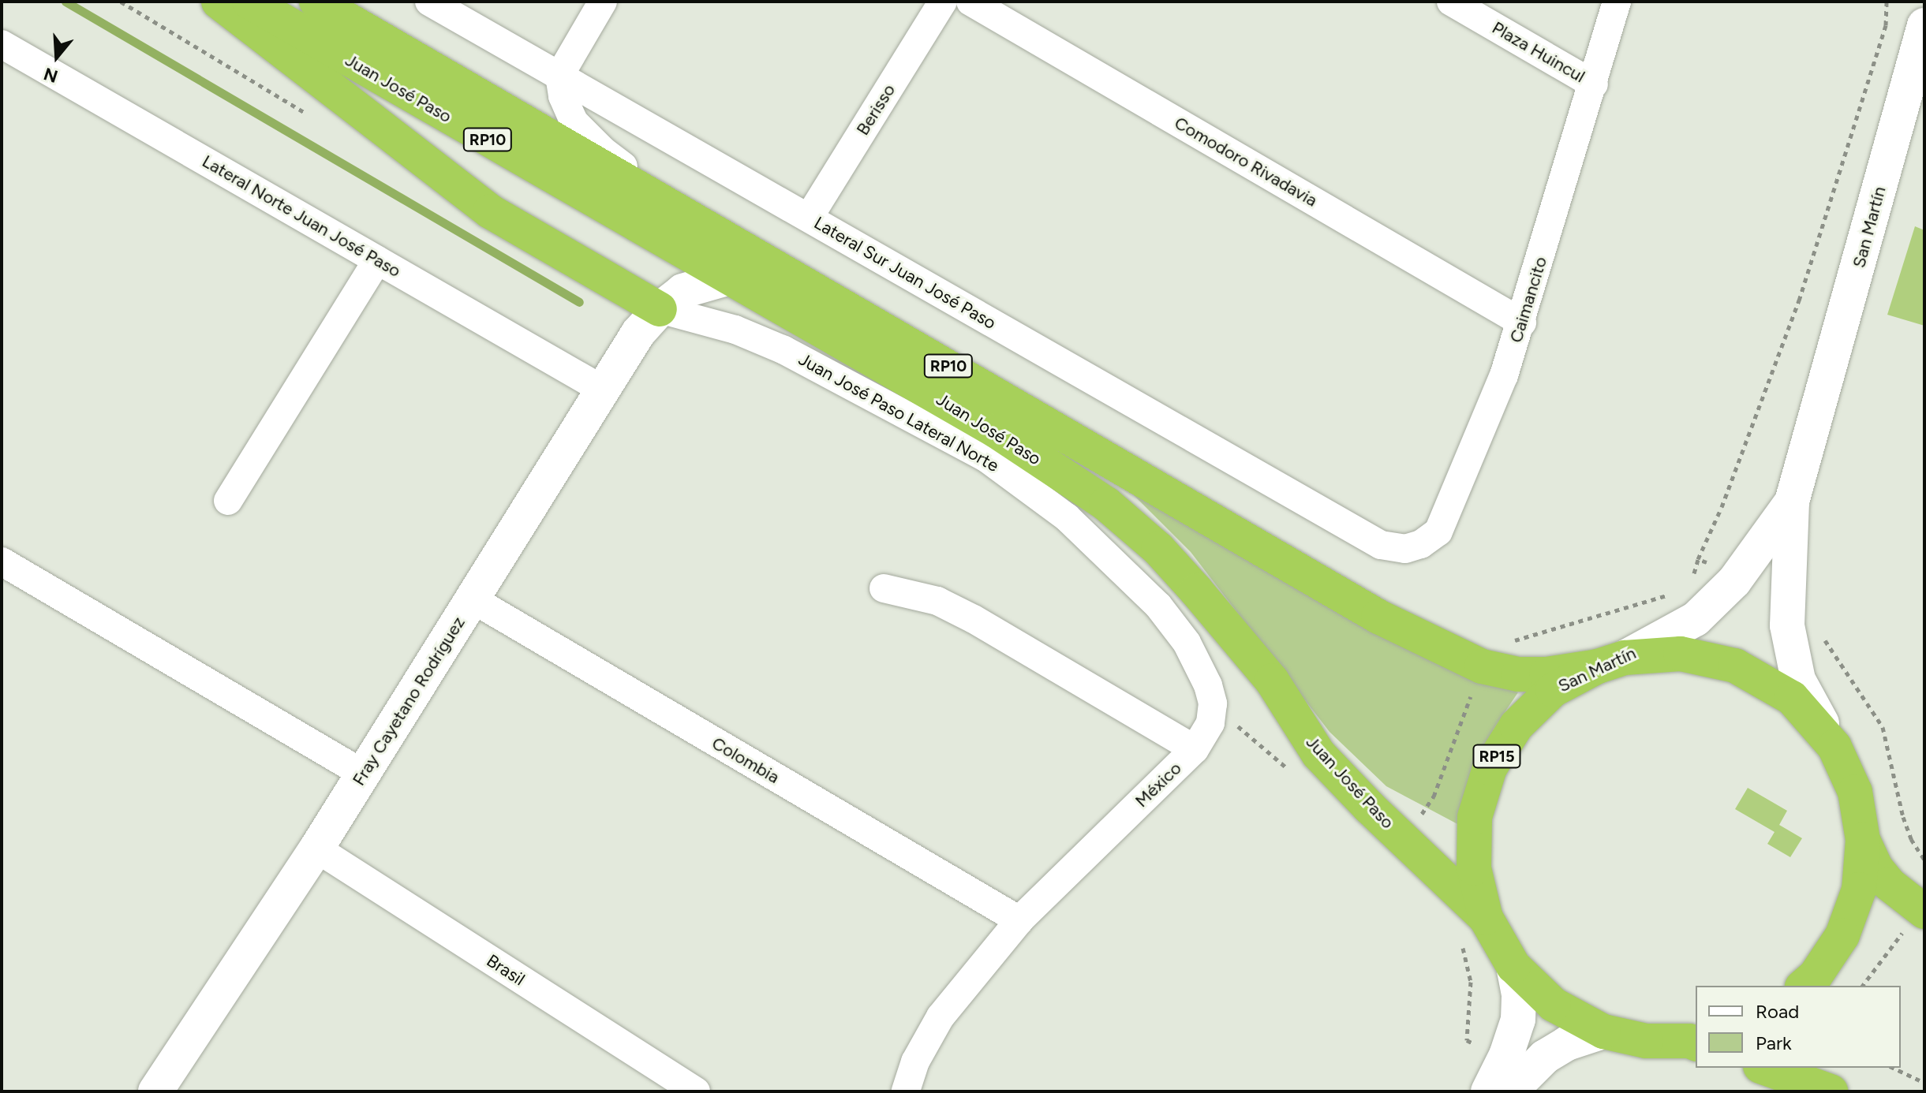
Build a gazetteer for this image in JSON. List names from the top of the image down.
{
  "streets": {
    "highway": [
      "Juan José Paso",
      "RP10",
      "San Martín",
      "RP15"
    ],
    "main road": ["Fray Cayetano Rodríguez"],
    "street": [
      "Plaza Huincul",
      "Berisso",
      "Comodoro Rivadavia",
      "Lateral Norte Juan José Paso",
      "Lateral Sur Juan José Paso",
      "Caimancito",
      "Juan José Paso Lateral Norte",
      "Colombia",
      "México",
      "Brasil"
    ]
  },
  "crossings": [
    ["Plaza Huincul", "Caimancito"],
    ["Juan José Paso", "San Martín"],
    ["Juan José Paso", "Fray Cayetano Rodríguez"],
    ["Berisso", "Lateral Sur Juan José Paso"],
    ["Comodoro Rivadavia", "Caimancito"],
    ["Lateral Norte Juan José Paso", "Fray Cayetano Rodríguez"],
    ["San Martín", "RP15"],
    ["Lateral Sur Juan José Paso", "Caimancito"],
    ["Juan José Paso Lateral Norte", "Fray Cayetano Rodríguez"],
    ["Juan José Paso Lateral Norte", "México"],
    ["Fray Cayetano Rodríguez", "Colombia"],
    ["Fray Cayetano Rodríguez", "Brasil"],
    ["Colombia", "México"]
  ],
  "legend": ["Road", "Park"],
  "north": "bottom"
}
